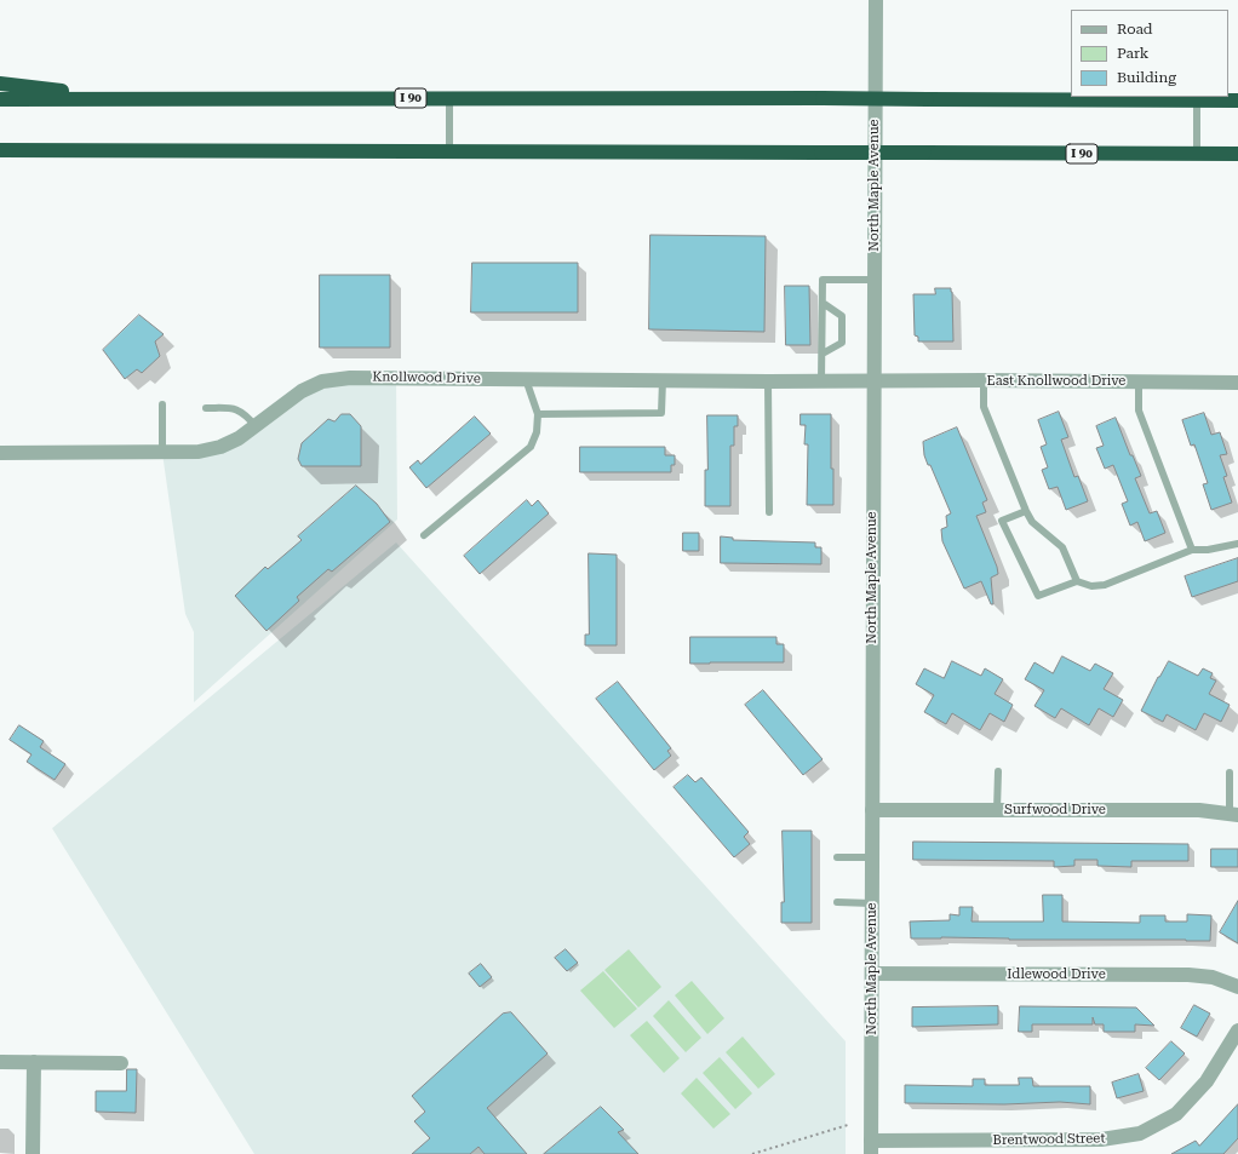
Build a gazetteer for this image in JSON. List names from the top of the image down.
{
  "streets": {
    "highway": ["I 90"],
    "street": [
      "North Maple Avenue",
      "Knollwood Drive",
      "East Knollwood Drive",
      "Surfwood Drive",
      "Idlewood Drive",
      "Brentwood Street"
    ]
  },
  "crossings": [
    ["North Maple Avenue", "Knollwood Drive"],
    ["North Maple Avenue", "East Knollwood Drive"],
    ["North Maple Avenue", "Surfwood Drive"],
    ["North Maple Avenue", "Idlewood Drive"],
    ["North Maple Avenue", "Brentwood Street"],
    ["Knollwood Drive", "East Knollwood Drive"]
  ],
  "legend": ["Road", "Park", "Building"]
}
